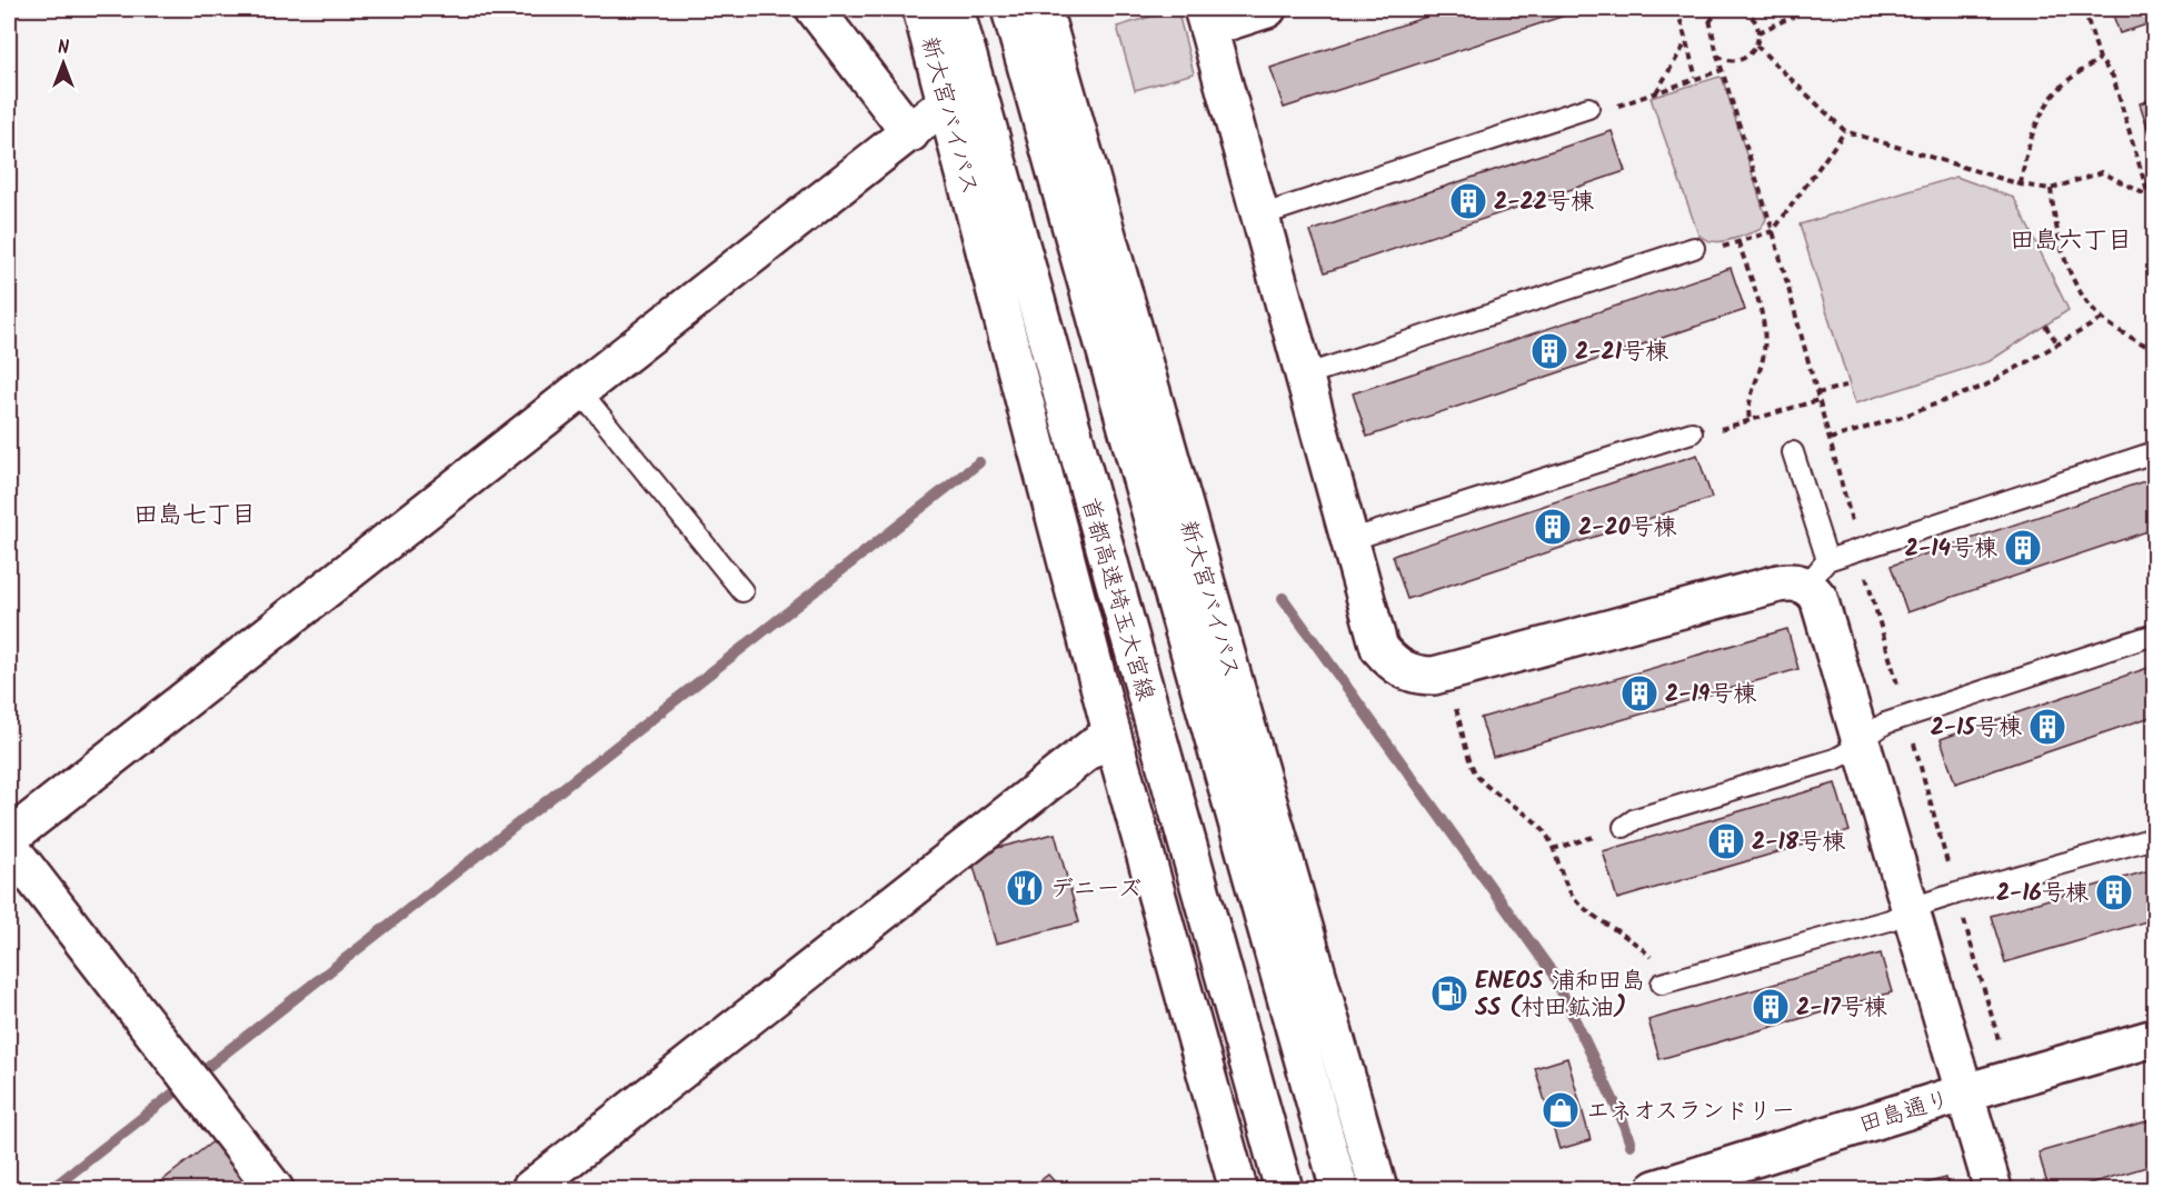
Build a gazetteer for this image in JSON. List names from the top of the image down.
{
  "streets": {
    "main road": ["新大宮バイパス", "首都高速埼玉大宮線", "田島通り"]
  },
  "districts": ["田島六丁目", "田島七丁目"],
  "places": {
    "building": [
      "2-22号棟",
      "2-21号棟",
      "2-20号棟",
      "2-14号棟",
      "2-19号棟",
      "2-15号棟",
      "2-18号棟",
      "2-16号棟",
      "2-17号棟"
    ],
    "restaurant": ["デニーズ"],
    "fuel station": ["ENEOS 浦和田島 SS (村田鉱油)"],
    "shop": ["エネオスランドリー"]
  },
  "north": "top"
}
